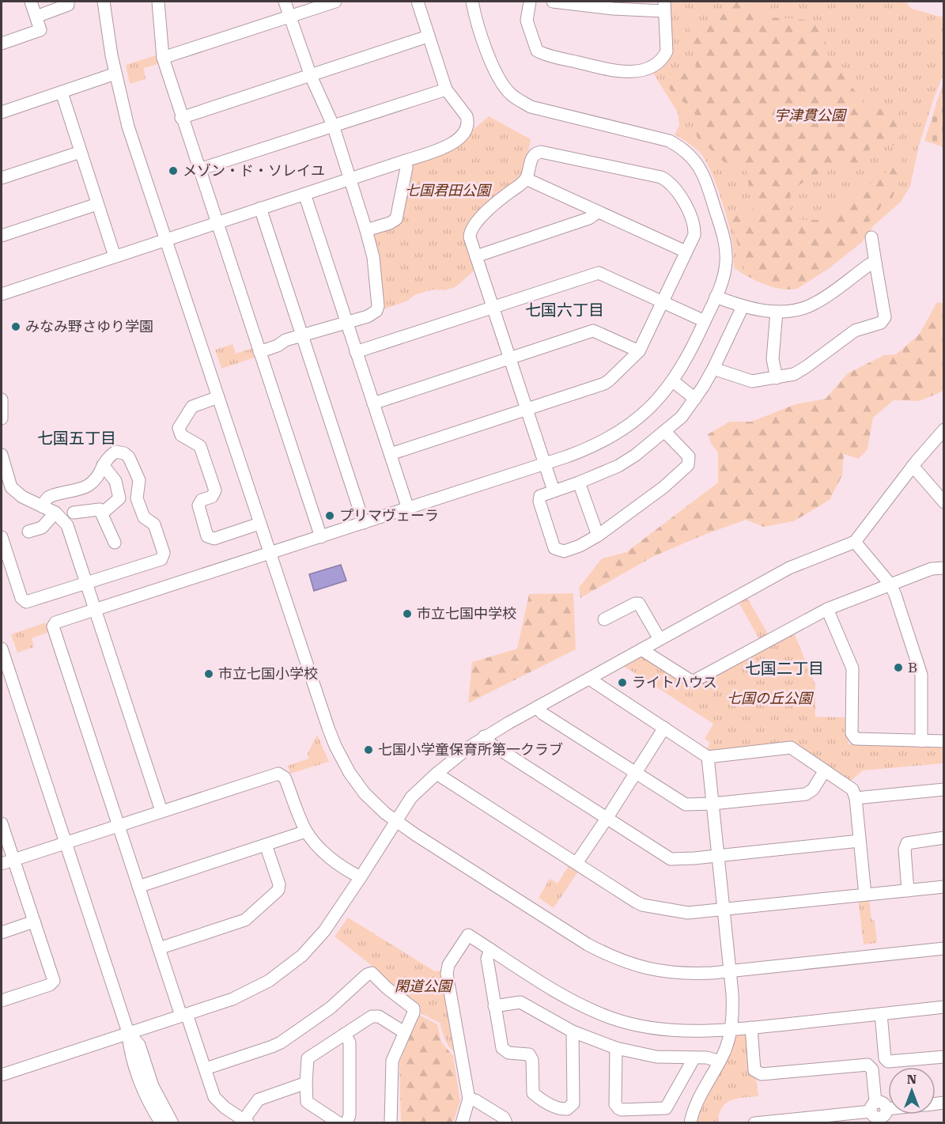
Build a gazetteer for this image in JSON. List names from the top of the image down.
{
  "districts": ["七国六丁目", "七国五丁目", "七国二丁目"],
  "parks": [
    "宇津貫公園",
    "七国君田公園",
    "七国の丘公園",
    "閑道公園"
  ],
  "places": [
    "メゾン・ド・ソレイユ",
    "みなみ野さゆり学園",
    "プリマヴェーラ",
    "市立七国中学校",
    "B",
    "市立七国小学校",
    "ライトハウス",
    "七国小学童保育所第一クラブ"
  ],
  "north": "top"
}
